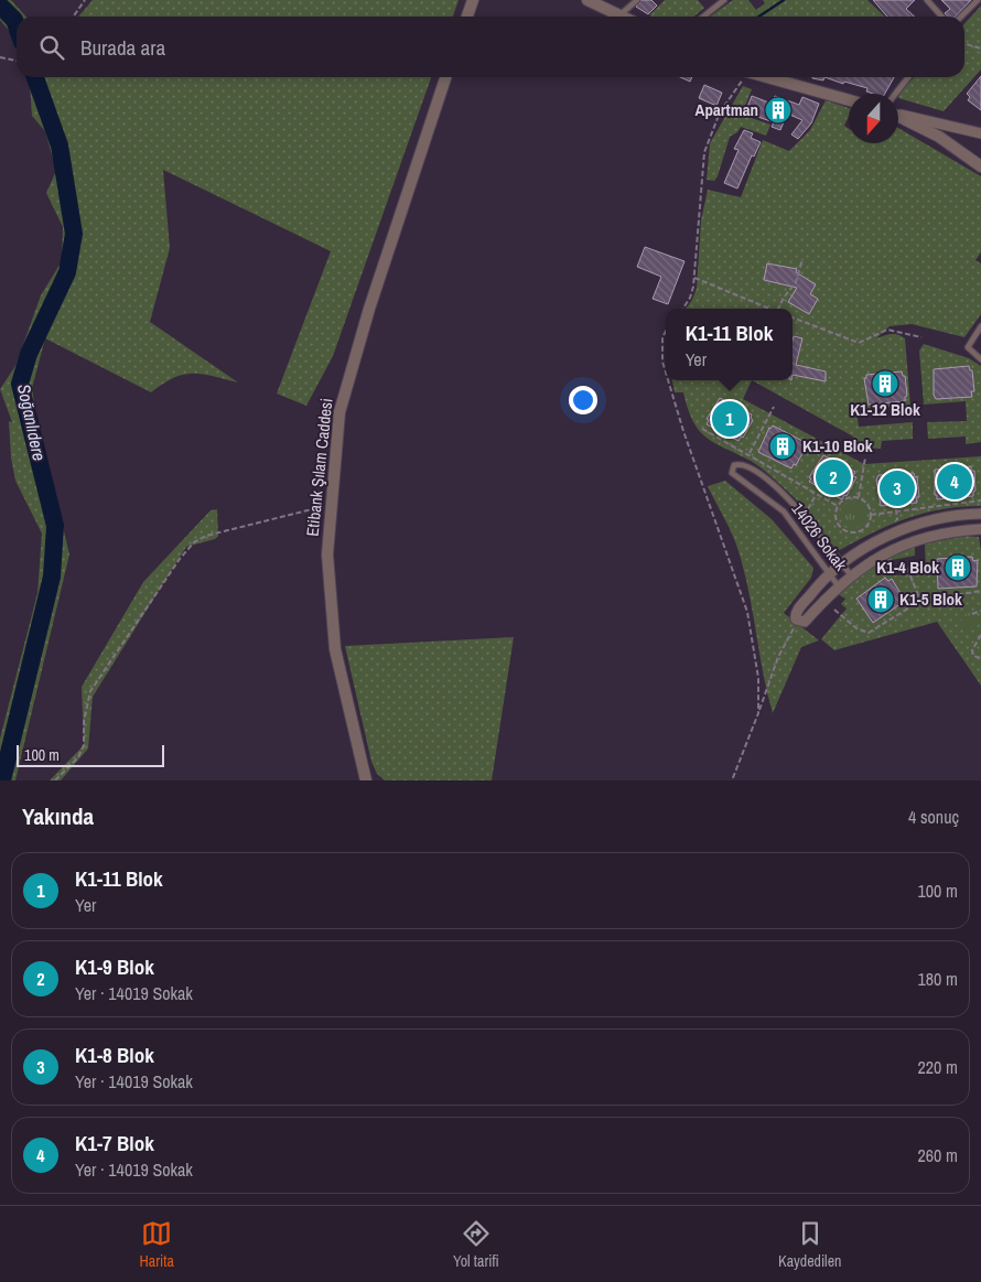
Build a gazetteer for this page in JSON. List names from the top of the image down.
{
  "streets": {
    "street": ["Etibank Şılam Caddesi"],
    "lane": ["14026 Sokak"]
  },
  "water": ["Soğanlıdere"],
  "places": {
    "building": [
      "Apartman",
      "K1-12 Blok",
      "K1-10 Blok",
      "K1-4 Blok",
      "K1-5 Blok"
    ]
  },
  "scale_bar": "100 m",
  "north": "bottom",
  "page": {
    "search": "Burada ara",
    "popup": ["K1-11 Blok", "Yer"],
    "pins": [
      "1",
      "2",
      "4",
      "3"
    ],
    "scale": "100 m",
    "heading": ["Yakında", "4 sonuç"],
    "list": [
      {
        "mark": "1",
        "name": "K1-11 Blok",
        "note": "Yer",
        "value": "100 m"
      },
      {
        "mark": "2",
        "name": "K1-9 Blok",
        "note": "Yer · 14019 Sokak",
        "value": "180 m"
      },
      {
        "mark": "3",
        "name": "K1-8 Blok",
        "note": "Yer · 14019 Sokak",
        "value": "220 m"
      },
      {
        "mark": "4",
        "name": "K1-7 Blok",
        "note": "Yer · 14019 Sokak",
        "value": "260 m"
      }
    ],
    "nav": ["Harita", "Yol tarifi", "Kaydedilen"]
  }
}
